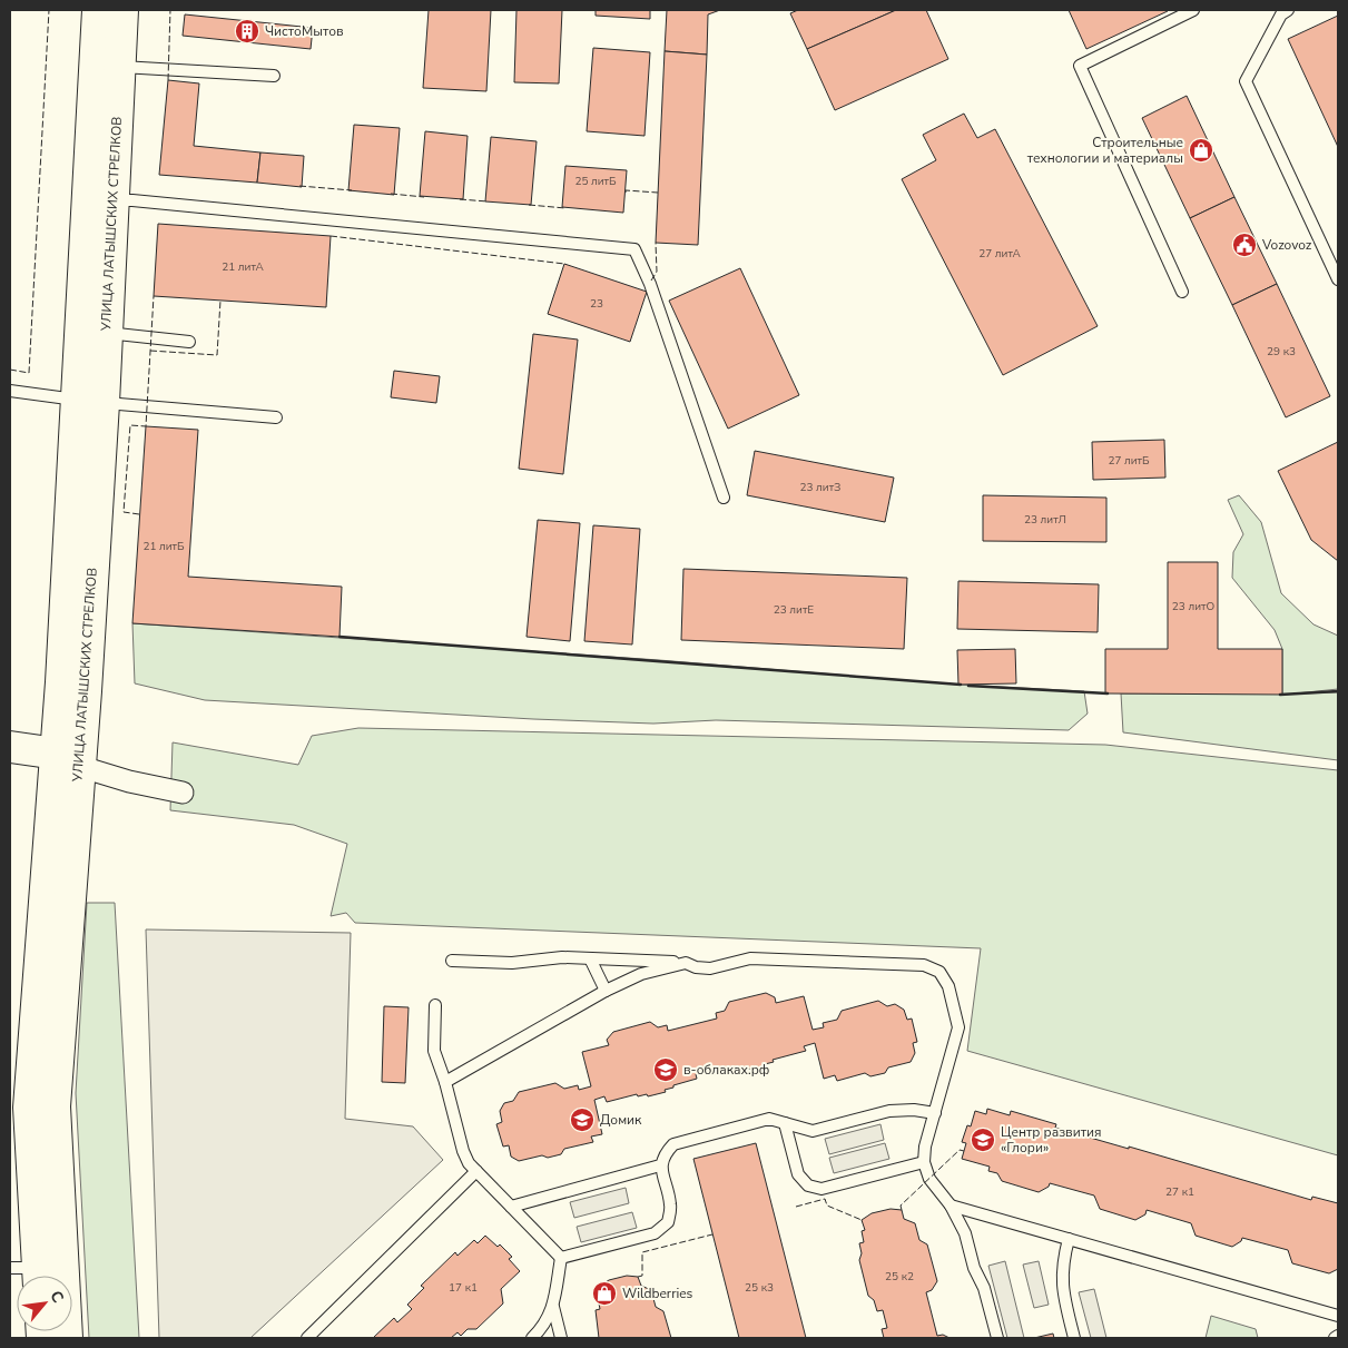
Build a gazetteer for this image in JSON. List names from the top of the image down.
{
  "streets": {
    "street": ["УЛИЦА ЛАТЫШСКИХ СТРЕЛКОВ"]
  },
  "places": {
    "building": ["ЧистоМытов"],
    "shop": ["Строительные технологии и материалы", "Wildberries"],
    "public building": ["Vozovoz"],
    "school or university": ["в-облаках.рф", "Домик", "Центр развития «Глори»"]
  },
  "house_numbers": [
    "25 литБ",
    "27 литА",
    "21 литА",
    "23",
    "29 к3",
    "27 литБ",
    "23 литЗ",
    "23 литЛ",
    "21 литБ",
    "23 литО",
    "23 литЕ",
    "27 к1",
    "25 к2",
    "17 к1",
    "25 к3"
  ],
  "north": "top right"
}
